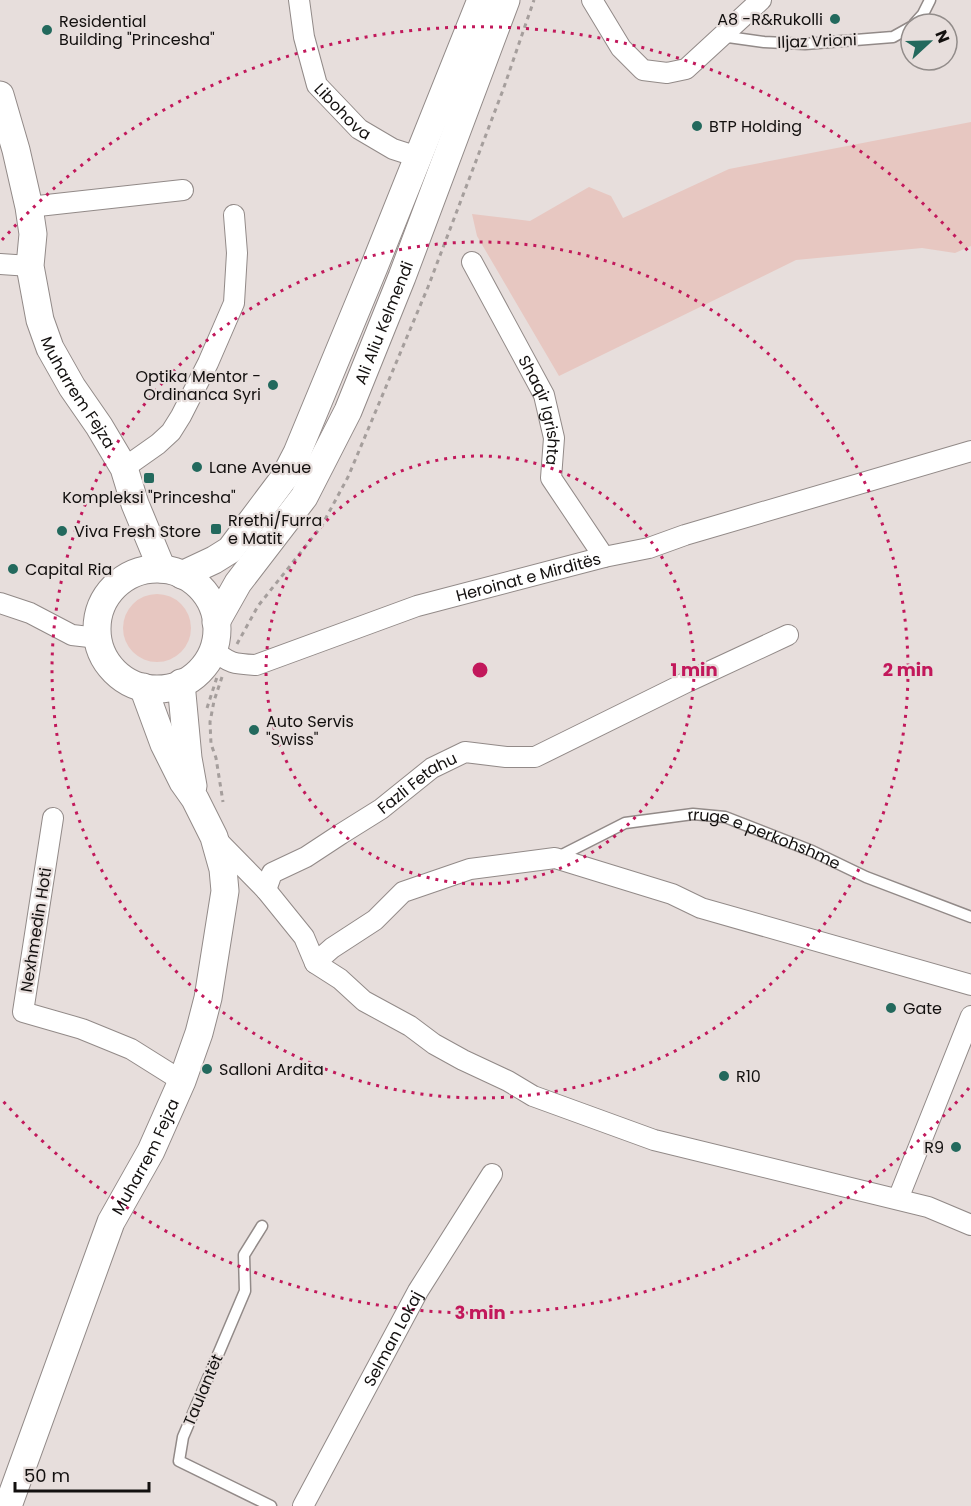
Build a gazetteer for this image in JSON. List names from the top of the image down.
{
  "streets": {
    "street": [
      "Libohova",
      "Ali Aliu Kelmendi",
      "Muharrem Fejza",
      "Shaqir Igrishta",
      "Heroinat e Mirditës",
      "Fazli Fetahu",
      "rruge e perkohshme",
      "Nexhmedin Hoti",
      "Selman Lokaj"
    ],
    "lane": ["Iljaz Vrioni", "Taulantët"]
  },
  "crossings": [
    ["Libohova", "Ali Aliu Kelmendi"],
    ["Ali Aliu Kelmendi", "Muharrem Fejza"],
    ["Ali Aliu Kelmendi", "Heroinat e Mirditës"],
    ["Muharrem Fejza", "Heroinat e Mirditës"],
    ["Muharrem Fejza", "Nexhmedin Hoti"],
    ["Shaqir Igrishta", "Heroinat e Mirditës"]
  ],
  "places": {
    "other": [
      "A8 -R&Rukolli",
      "Residential Building \"Princesha\"",
      "BTP Holding",
      "Optika Mentor - Ordinanca Syri",
      "Lane Avenue",
      "Viva Fresh Store",
      "Capital Ria",
      "Auto Servis \"Swiss\"",
      "Gate",
      "Salloni Ardita",
      "R10",
      "R9"
    ],
    "transit": ["Kompleksi \"Princesha\"", "Rrethi/Furra e Matit"]
  },
  "scale_bar": "50 m",
  "north": "right",
  "rings": ["1 min", "2 min", "3 min"]
}
